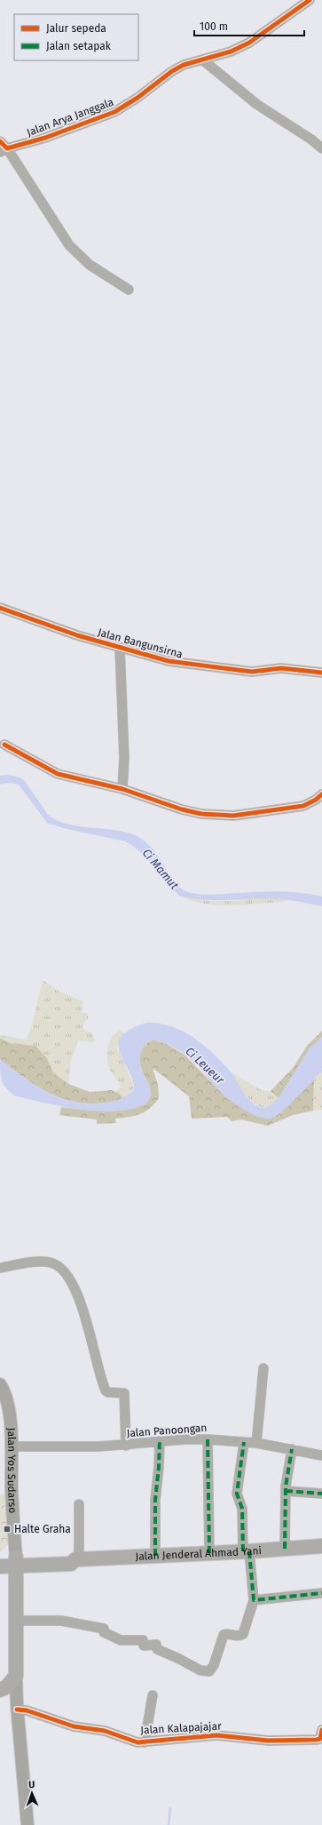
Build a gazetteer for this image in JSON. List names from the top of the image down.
{
  "streets": {
    "highway": ["Jalan Jenderal Ahmad Yani"],
    "main road": ["Jalan Yos Sudarso"],
    "street": [
      "Jalan Arya Janggala",
      "Jalan Bangunsirna",
      "Jalan Panoongan",
      "Jalan Kalapajajar"
    ]
  },
  "crossings": [
    ["Jalan Panoongan", "Jalan Yos Sudarso"],
    ["Jalan Yos Sudarso", "Jalan Jenderal Ahmad Yani"]
  ],
  "water": ["Ci Mamut", "Ci Leueur"],
  "places": {
    "transit": ["Halte Graha"]
  },
  "legend": ["Jalur sepeda", "Jalan setapak"],
  "scale_bar": "100 m",
  "north": "top"
}
